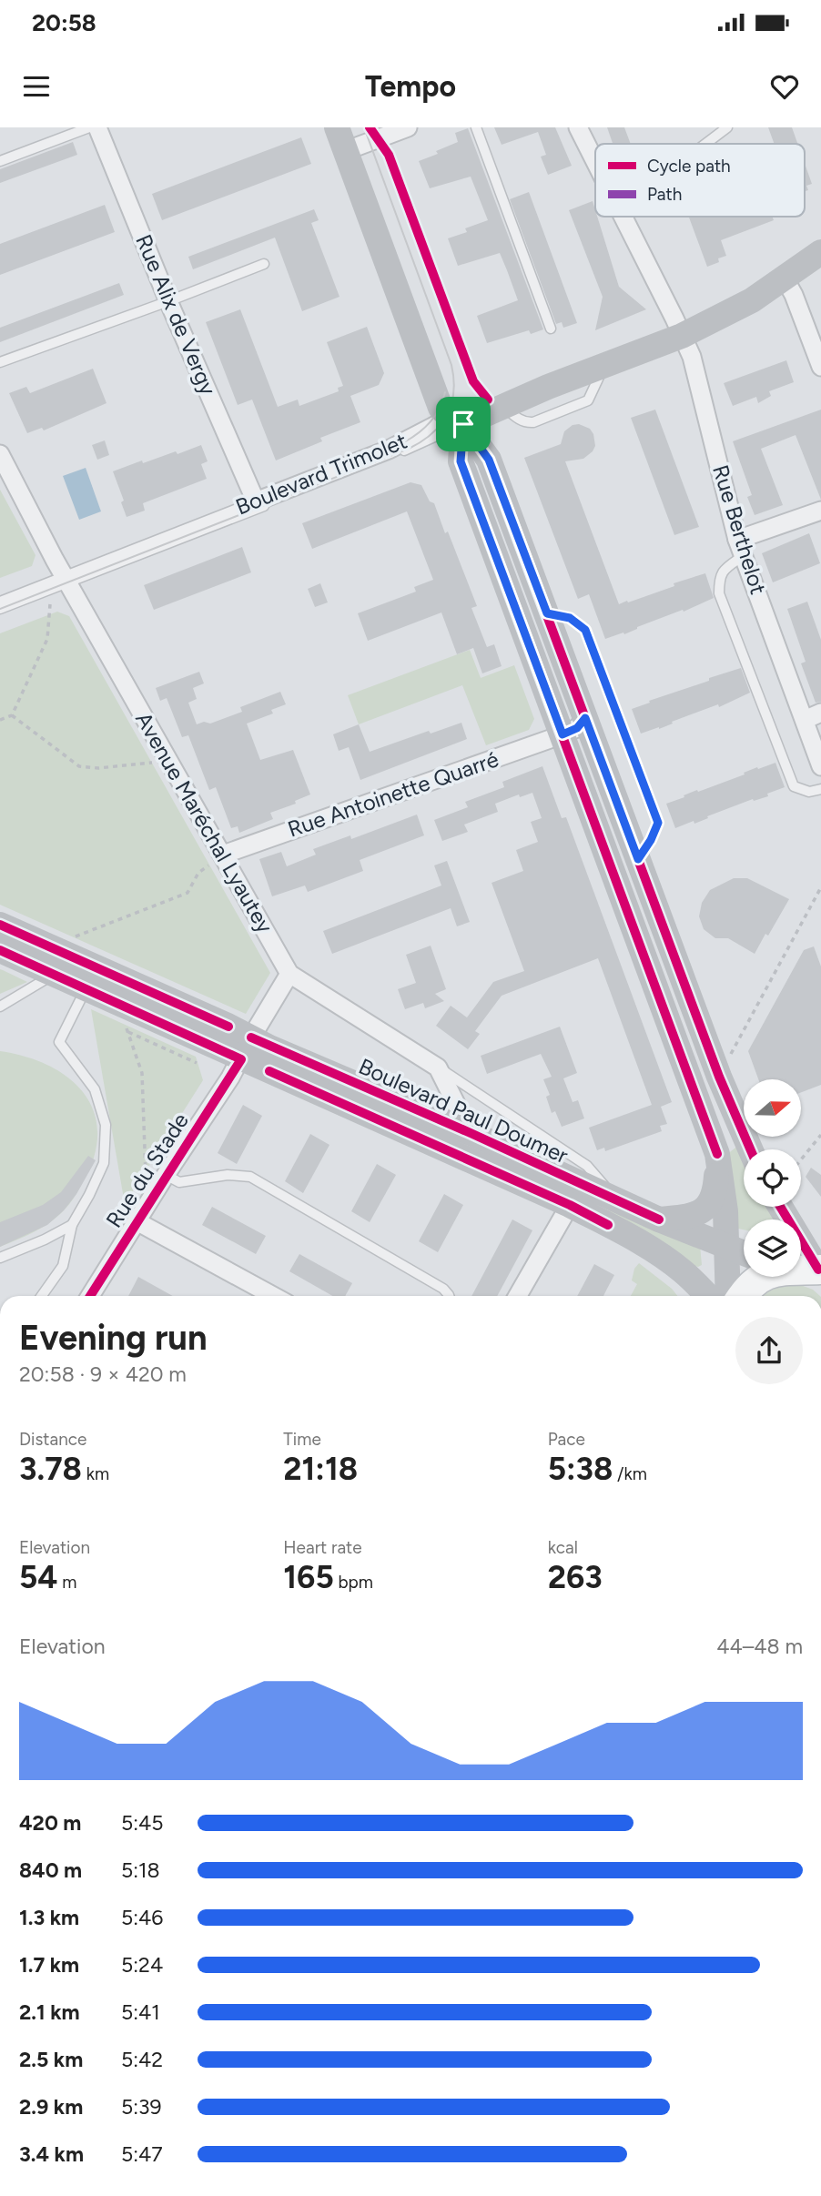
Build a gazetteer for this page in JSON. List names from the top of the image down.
{
  "streets": {
    "main road": ["Boulevard Paul Doumer"],
    "street": [
      "Rue Alix de Vergy",
      "Boulevard Trimolet",
      "Rue Berthelot",
      "Rue Antoinette Quarré",
      "Avenue Maréchal Lyautey",
      "Rue du Stade"
    ]
  },
  "crossings": [
    ["Rue Alix de Vergy", "Boulevard Trimolet"],
    ["Boulevard Trimolet", "Avenue Maréchal Lyautey"],
    ["Rue Antoinette Quarré", "Avenue Maréchal Lyautey"],
    ["Avenue Maréchal Lyautey", "Rue du Stade"],
    ["Boulevard Paul Doumer", "Rue du Stade"]
  ],
  "legend": ["Cycle path", "Path"],
  "north": "right",
  "page": {
    "status": "20:58",
    "header": "Tempo",
    "heading": ["Evening run", "20:58 · 9 × 420 m"],
    "stats": [
      ["Distance", "3.78 km"],
      ["Time", "21:18"],
      ["Pace", "5:38 /km"],
      ["Elevation", "54 m"],
      ["Heart rate", "165 bpm"],
      ["kcal", "263"]
    ],
    "chart": ["Elevation", "44–48 m"],
    "list": [
      {
        "name": "420 m",
        "note": "5:45"
      },
      {
        "name": "840 m",
        "note": "5:18"
      },
      {
        "name": "1.3 km",
        "note": "5:46"
      },
      {
        "name": "1.7 km",
        "note": "5:24"
      },
      {
        "name": "2.1 km",
        "note": "5:41"
      },
      {
        "name": "2.5 km",
        "note": "5:42"
      },
      {
        "name": "2.9 km",
        "note": "5:39"
      },
      {
        "name": "3.4 km",
        "note": "5:47"
      }
    ]
  }
}
